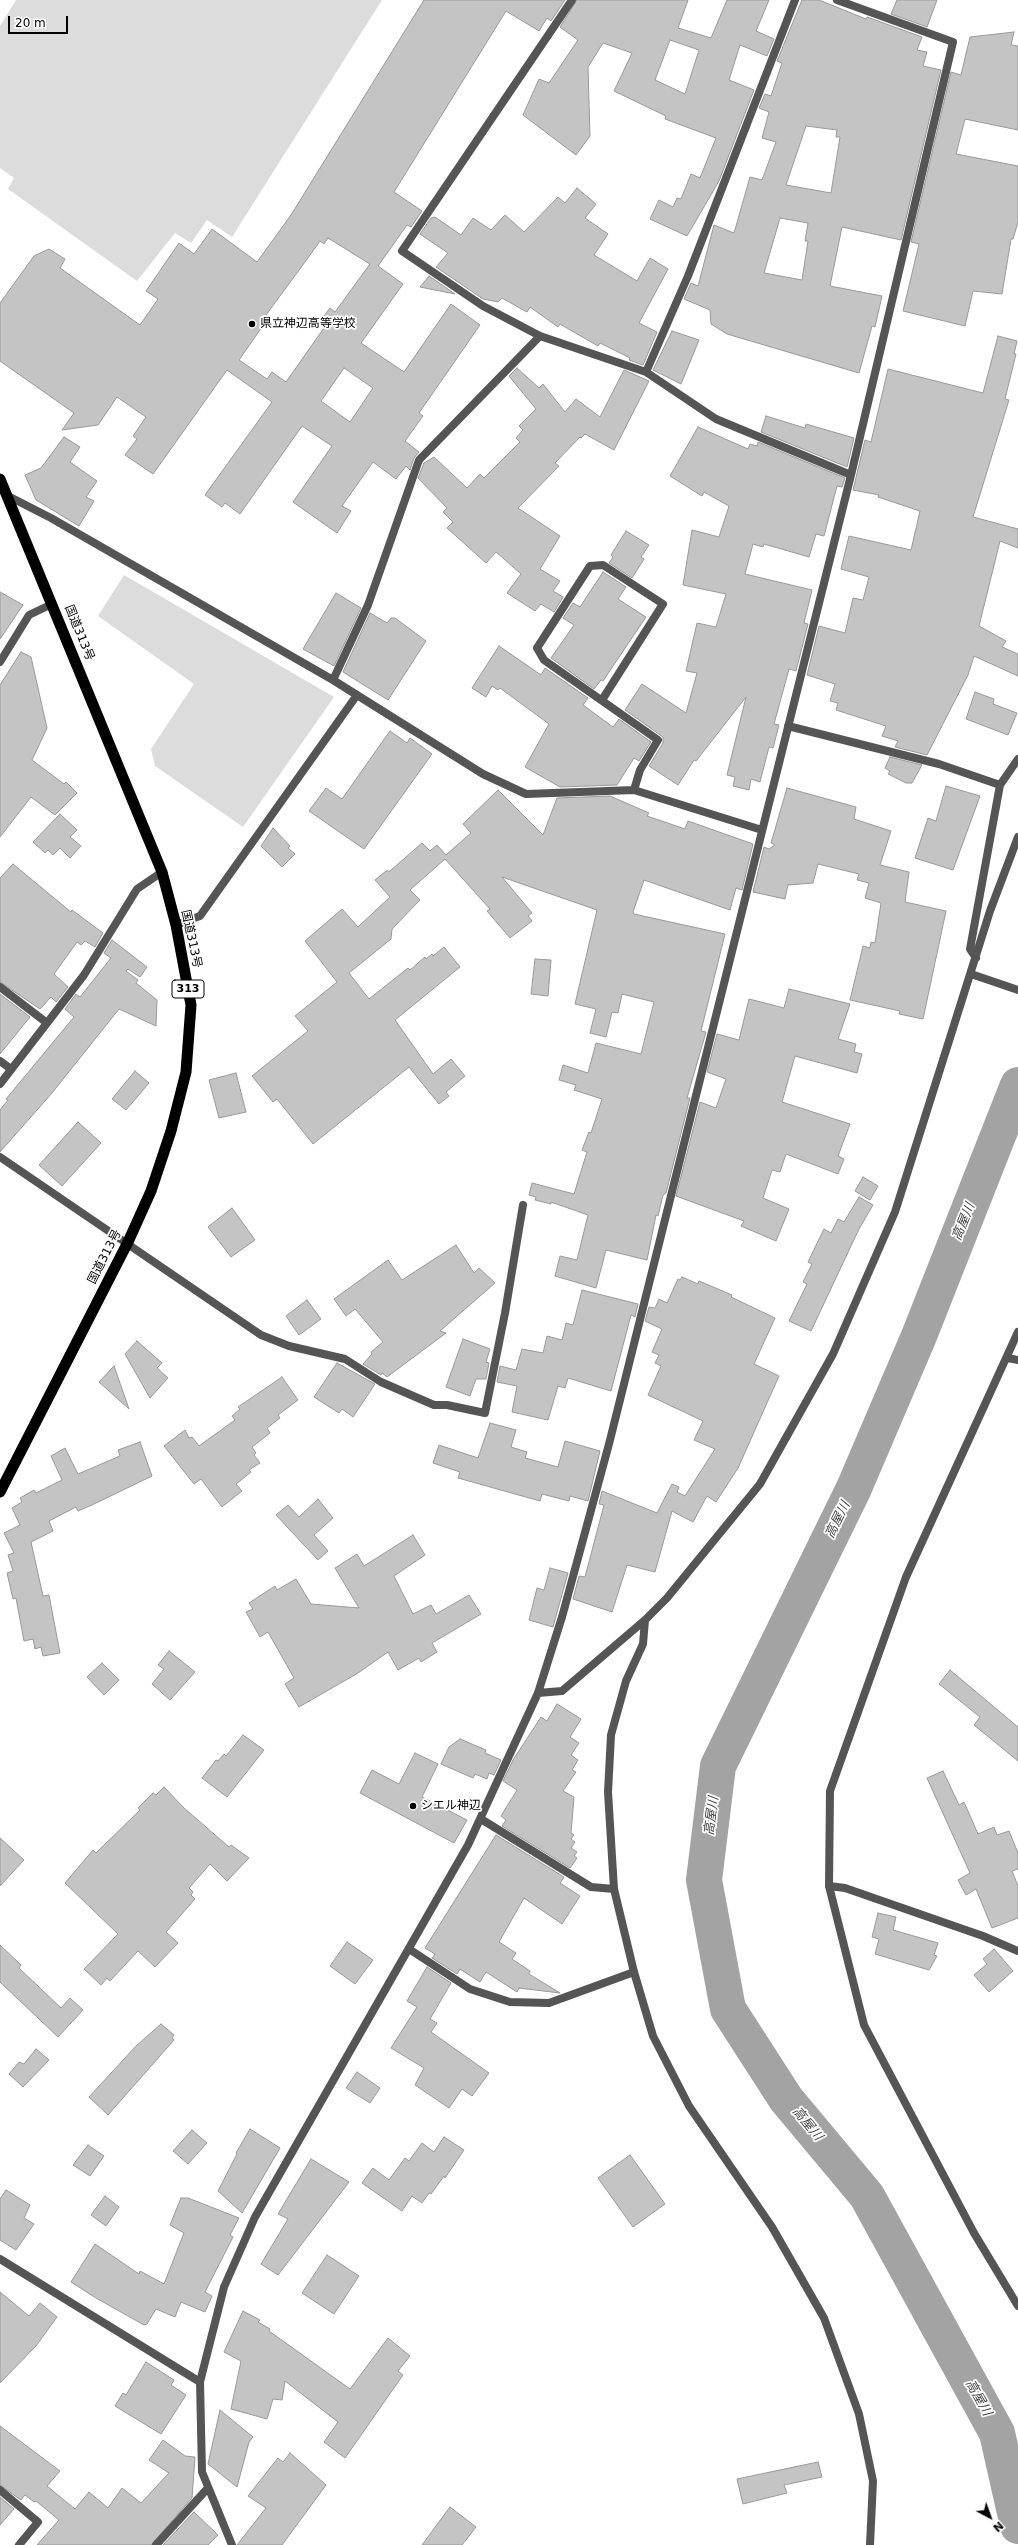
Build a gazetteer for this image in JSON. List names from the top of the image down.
{
  "streets": {
    "highway": ["国道313号", "313"]
  },
  "water": ["高屋川"],
  "places": ["県立神辺高等学校", "シエル神辺"],
  "scale_bar": "20 m",
  "north": "bottom right"
}
